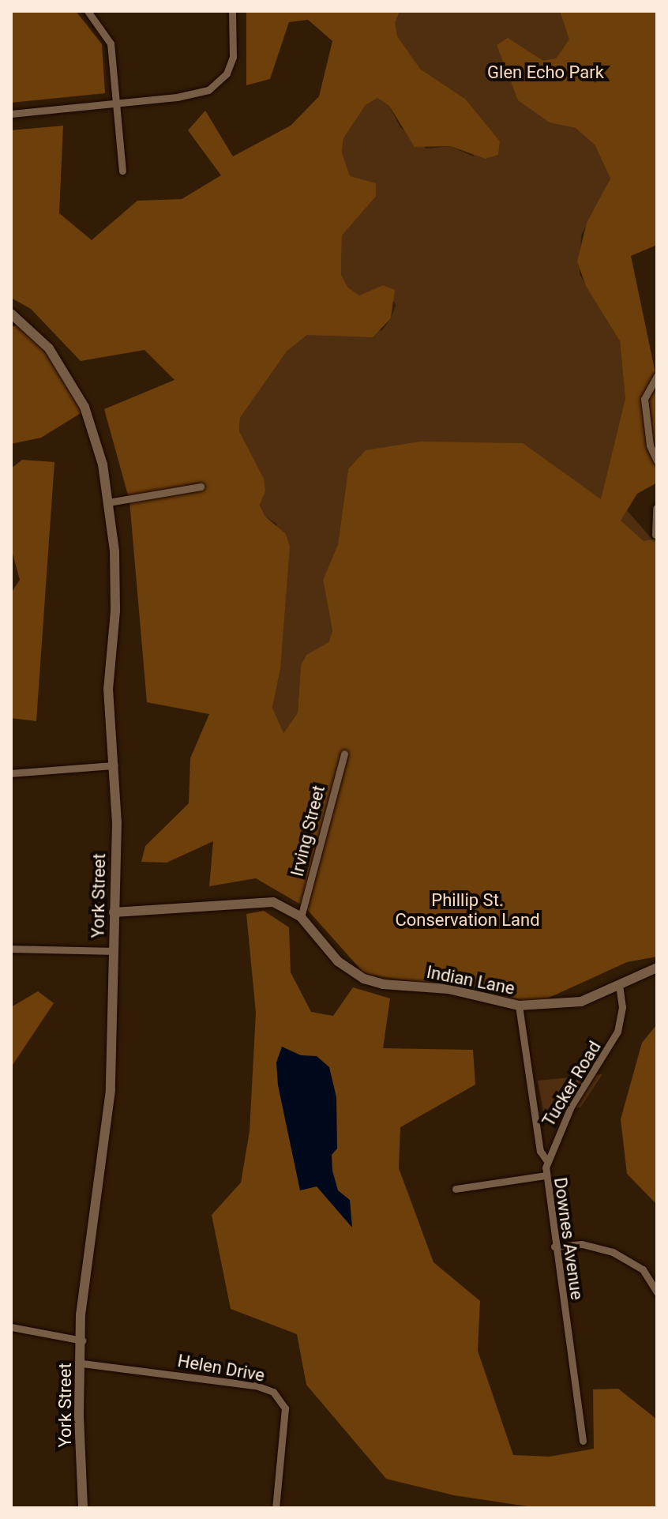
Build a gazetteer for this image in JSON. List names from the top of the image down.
{
  "streets": {
    "street": [
      "Irving Street",
      "York Street",
      "Indian Lane",
      "Tucker Road",
      "Downes Avenue",
      "Helen Drive"
    ]
  },
  "crossings": [
    ["Irving Street", "Indian Lane"],
    ["York Street", "Indian Lane"],
    ["York Street", "Helen Drive"],
    ["Indian Lane", "Tucker Road"],
    ["Indian Lane", "Downes Avenue"],
    ["Tucker Road", "Downes Avenue"]
  ],
  "parks": ["Glen Echo Park", "Phillip St. Conservation Land"]
}
